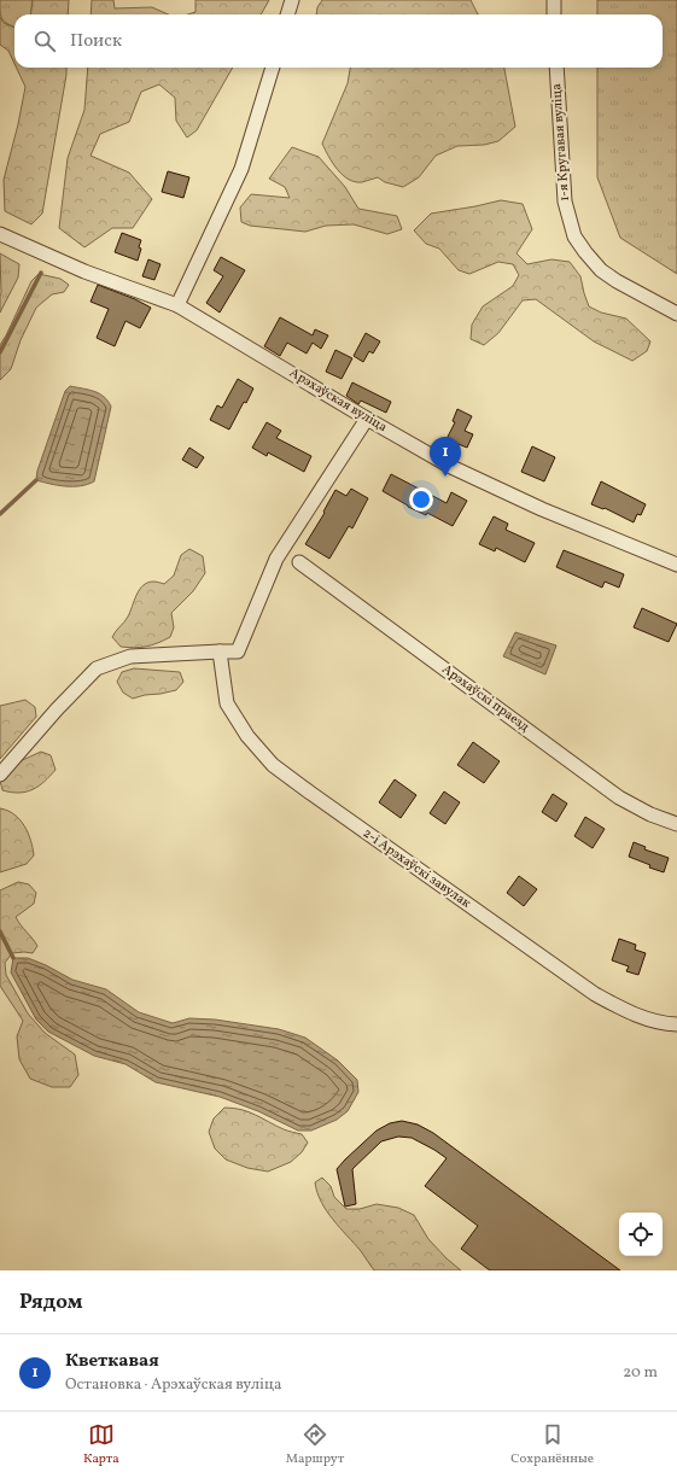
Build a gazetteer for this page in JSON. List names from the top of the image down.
{
  "streets": {
    "street": [
      "1-я Кругавая вуліца",
      "Арэхаўская вуліца",
      "Арэхаўскі праезд",
      "2-і Арэхаўскі завулак"
    ]
  },
  "page": {
    "search": "Поиск",
    "pins": "1",
    "heading": "Рядом",
    "list": [
      {
        "mark": "1",
        "name": "Кветкавая",
        "note": "Остановка · Арэхаўская вуліца",
        "value": "20 m"
      }
    ],
    "nav": ["Карта", "Маршрут", "Сохранённые"]
  }
}
